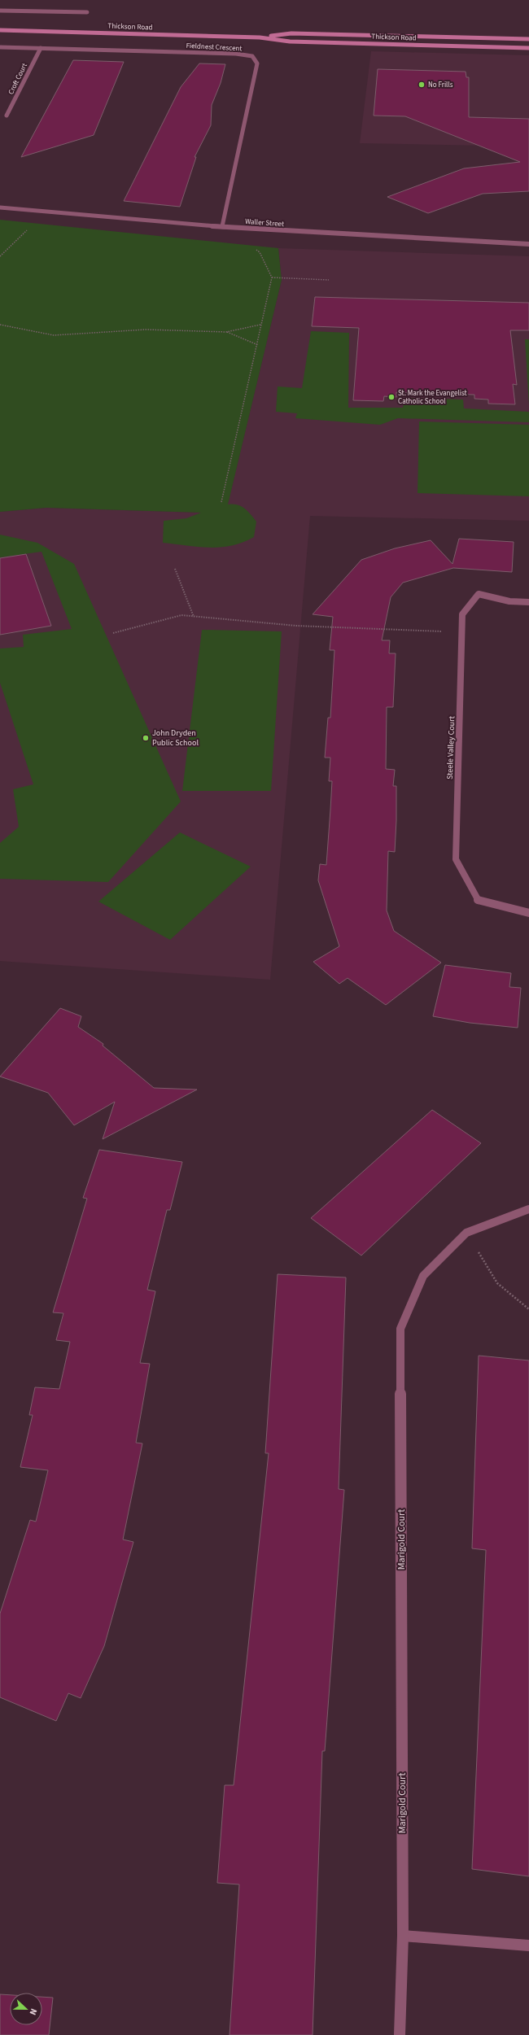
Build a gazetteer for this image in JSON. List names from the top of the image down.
{
  "streets": {
    "main road": ["Thickson Road"],
    "street": [
      "Fieldnest Crescent",
      "Croft Court",
      "Waller Street",
      "Steele Valley Court",
      "Marigold Court"
    ]
  },
  "crossings": [
    ["Fieldnest Crescent", "Croft Court"],
    ["Fieldnest Crescent", "Waller Street"]
  ],
  "places": ["No Frills", "St. Mark the Evangelist Catholic School", "John Dryden Public School"],
  "north": "right"
}
